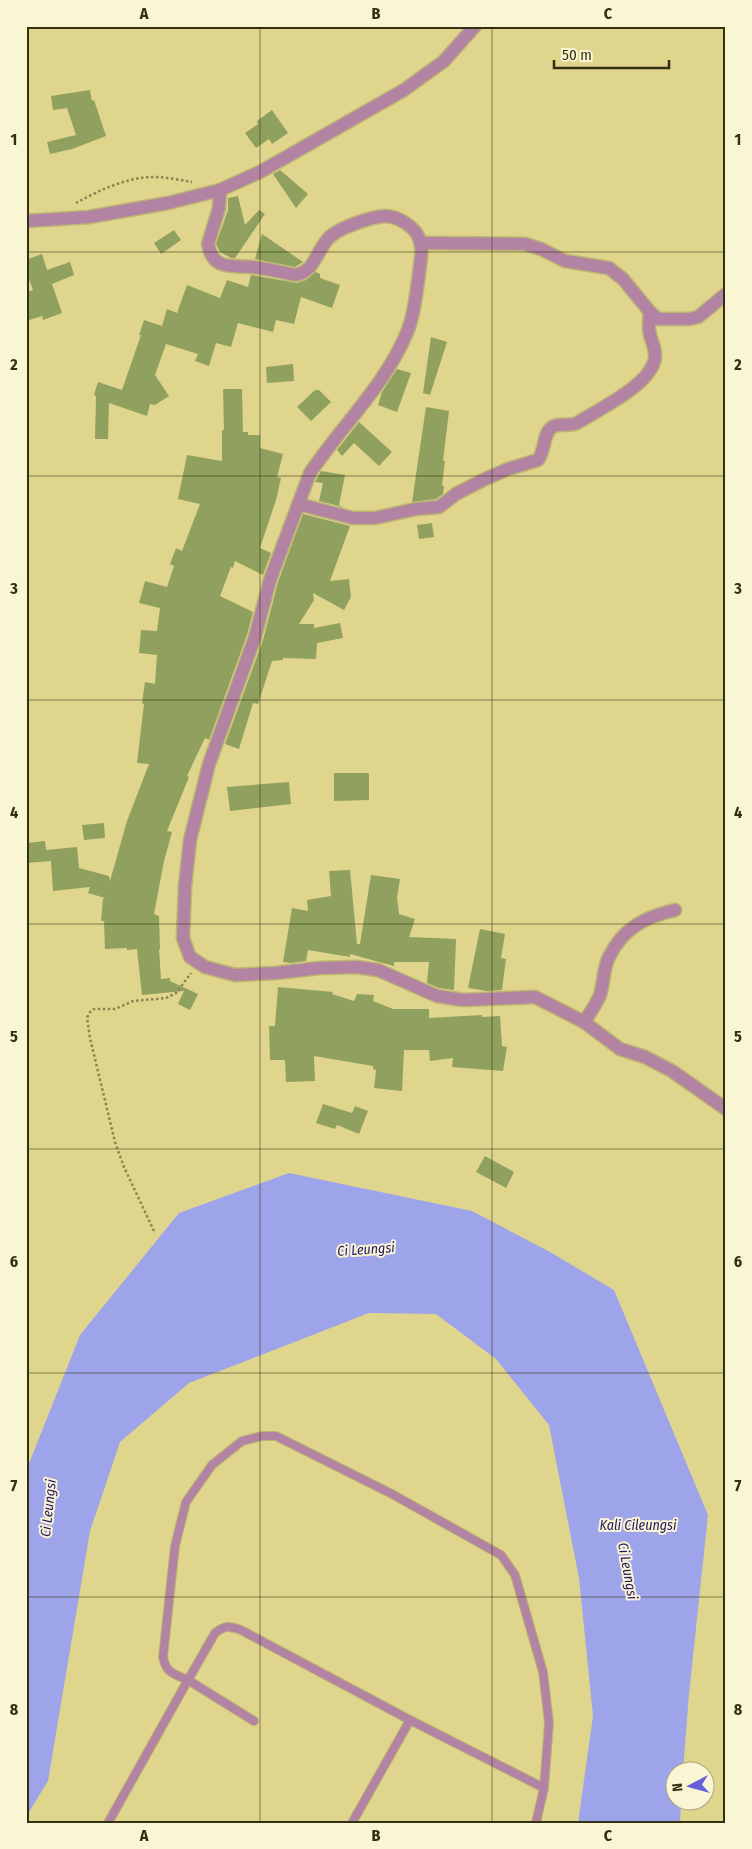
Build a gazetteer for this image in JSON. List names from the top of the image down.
{
  "water": ["Ci Leungsi", "Kali Cileungsi"],
  "scale_bar": "50 m",
  "north": "left",
  "grid": {
    "columns": ["A", "B", "C"],
    "rows": [
      "1",
      "2",
      "3",
      "4",
      "5",
      "6",
      "7",
      "8"
    ]
  }
}
